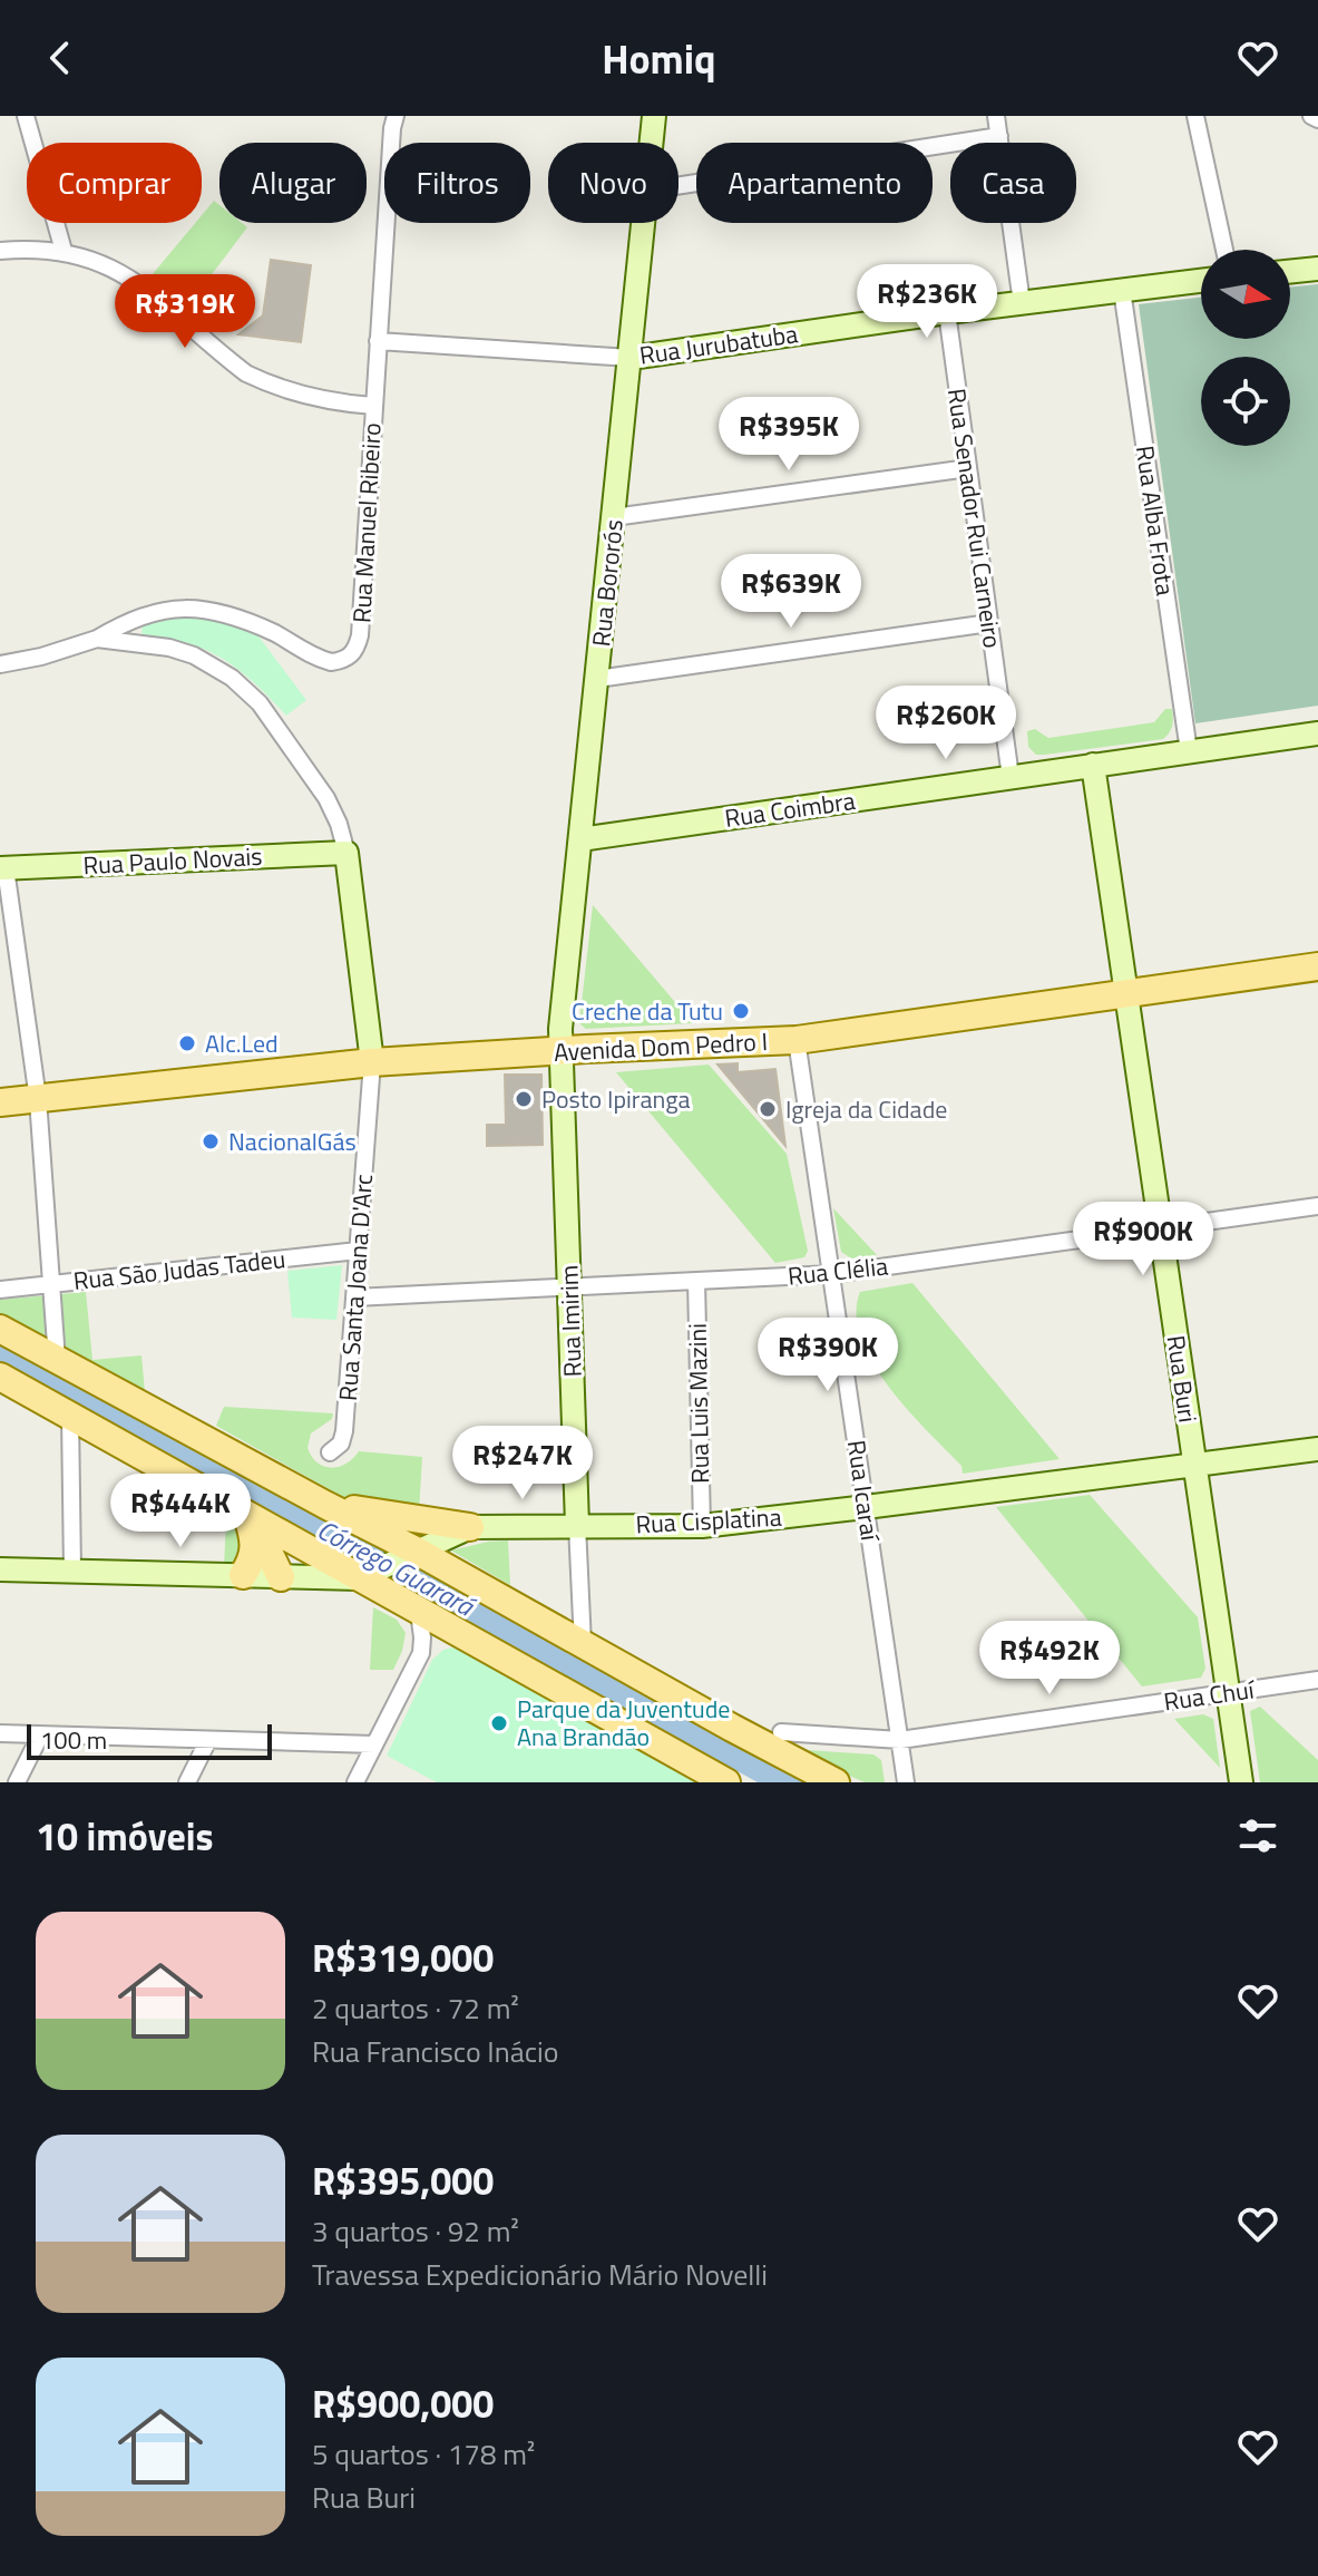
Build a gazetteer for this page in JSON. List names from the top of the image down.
{
  "streets": {
    "main road": ["Avenida Dom Pedro I"],
    "street": [
      "Rua Jurubatuba",
      "Rua Senador Rui Carneiro",
      "Rua Alba Frota",
      "Rua Manuel Ribeiro",
      "Rua Bororós",
      "Rua Coimbra",
      "Rua Paulo Novais",
      "Rua São Judas Tadeu",
      "Rua Clélia",
      "Rua Santa Joana D'Arc",
      "Rua Imirim",
      "Rua Buri",
      "Rua Luis Mazini",
      "Rua Icaraí",
      "Rua Cisplatina",
      "Rua Chuí"
    ]
  },
  "crossings": [
    ["Rua Jurubatuba", "Rua Senador Rui Carneiro"],
    ["Rua Jurubatuba", "Rua Alba Frota"],
    ["Rua Jurubatuba", "Rua Manuel Ribeiro"],
    ["Rua Jurubatuba", "Rua Bororós"],
    ["Rua Senador Rui Carneiro", "Rua Coimbra"],
    ["Rua Alba Frota", "Rua Coimbra"],
    ["Rua Bororós", "Rua Coimbra"],
    ["Rua Bororós", "Avenida Dom Pedro I"],
    ["Rua Bororós", "Rua Imirim"],
    ["Rua Coimbra", "Rua Buri"],
    ["Avenida Dom Pedro I", "Rua Santa Joana D'Arc"],
    ["Avenida Dom Pedro I", "Rua Imirim"],
    ["Avenida Dom Pedro I", "Rua Buri"],
    ["Avenida Dom Pedro I", "Rua Icaraí"],
    ["Rua São Judas Tadeu", "Rua Santa Joana D'Arc"],
    ["Rua Clélia", "Rua Santa Joana D'Arc"],
    ["Rua Clélia", "Rua Imirim"],
    ["Rua Clélia", "Rua Buri"],
    ["Rua Clélia", "Rua Luis Mazini"],
    ["Rua Clélia", "Rua Icaraí"],
    ["Rua Imirim", "Rua Cisplatina"],
    ["Rua Buri", "Rua Cisplatina"],
    ["Rua Buri", "Rua Chuí"],
    ["Rua Luis Mazini", "Rua Cisplatina"],
    ["Rua Icaraí", "Rua Cisplatina"],
    ["Rua Icaraí", "Rua Chuí"]
  ],
  "water": ["Córrego Guarará"],
  "places": [
    "Creche da Tutu",
    "Alc.Led",
    "Posto Ipiranga",
    "Igreja da Cidade",
    "NacionalGás",
    "Parque da Juventude Ana Brandão"
  ],
  "scale_bar": "100 m",
  "north": "right",
  "page": {
    "header": "Homiq",
    "chip": [
      "Comprar",
      "Alugar",
      "Filtros",
      "Novo",
      "Apartamento",
      "Casa"
    ],
    "price": [
      "R$236K",
      "R$319K",
      "R$395K",
      "R$639K",
      "R$260K",
      "R$900K",
      "R$390K",
      "R$247K",
      "R$444K",
      "R$492K"
    ],
    "scale": "100 m",
    "heading": "10 imóveis",
    "list": [
      {
        "name": "R$319,000",
        "note": "2 quartos · 72 m² · Rua Francisco Inácio"
      },
      {
        "name": "R$395,000",
        "note": "3 quartos · 92 m² · Travessa Expedicionário Mário Novelli"
      },
      {
        "name": "R$900,000",
        "note": "5 quartos · 178 m² · Rua Buri"
      }
    ]
  }
}
